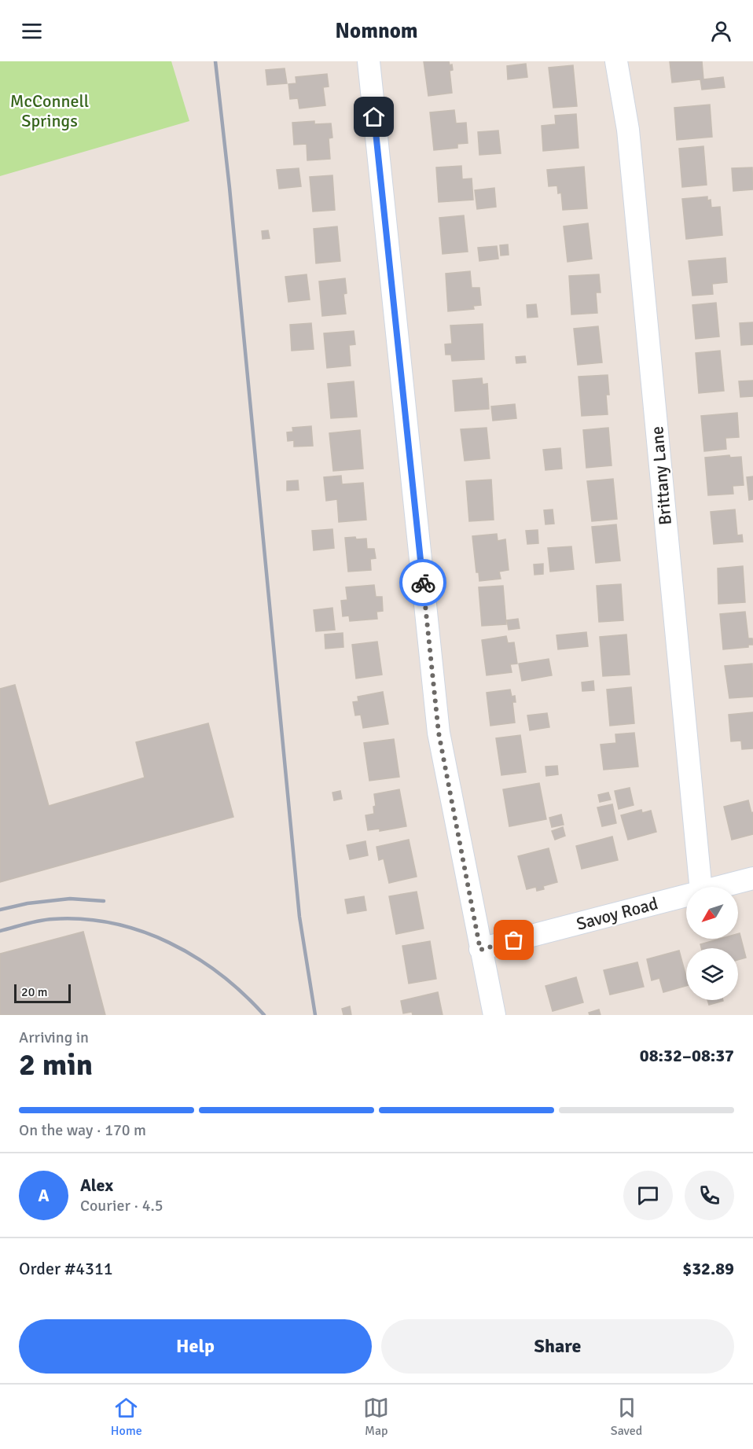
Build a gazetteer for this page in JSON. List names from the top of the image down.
{
  "streets": {
    "street": ["Brittany Lane", "Savoy Road"]
  },
  "parks": ["McConnell Springs"],
  "scale_bar": "20 m",
  "north": "bottom left",
  "page": {
    "header": "Nomnom",
    "scale": "20 m",
    "heading": ["2 min", "Arriving in", "08:32–08:37"],
    "panel": [
      "Alex",
      "Courier · 4.5",
      "Order #4311",
      "$32.89"
    ],
    "bar": "On the way · 170 m",
    "round": "A",
    "buttons": ["Help", "Share"],
    "tabs": ["Home", "Map", "Saved"]
  }
}
